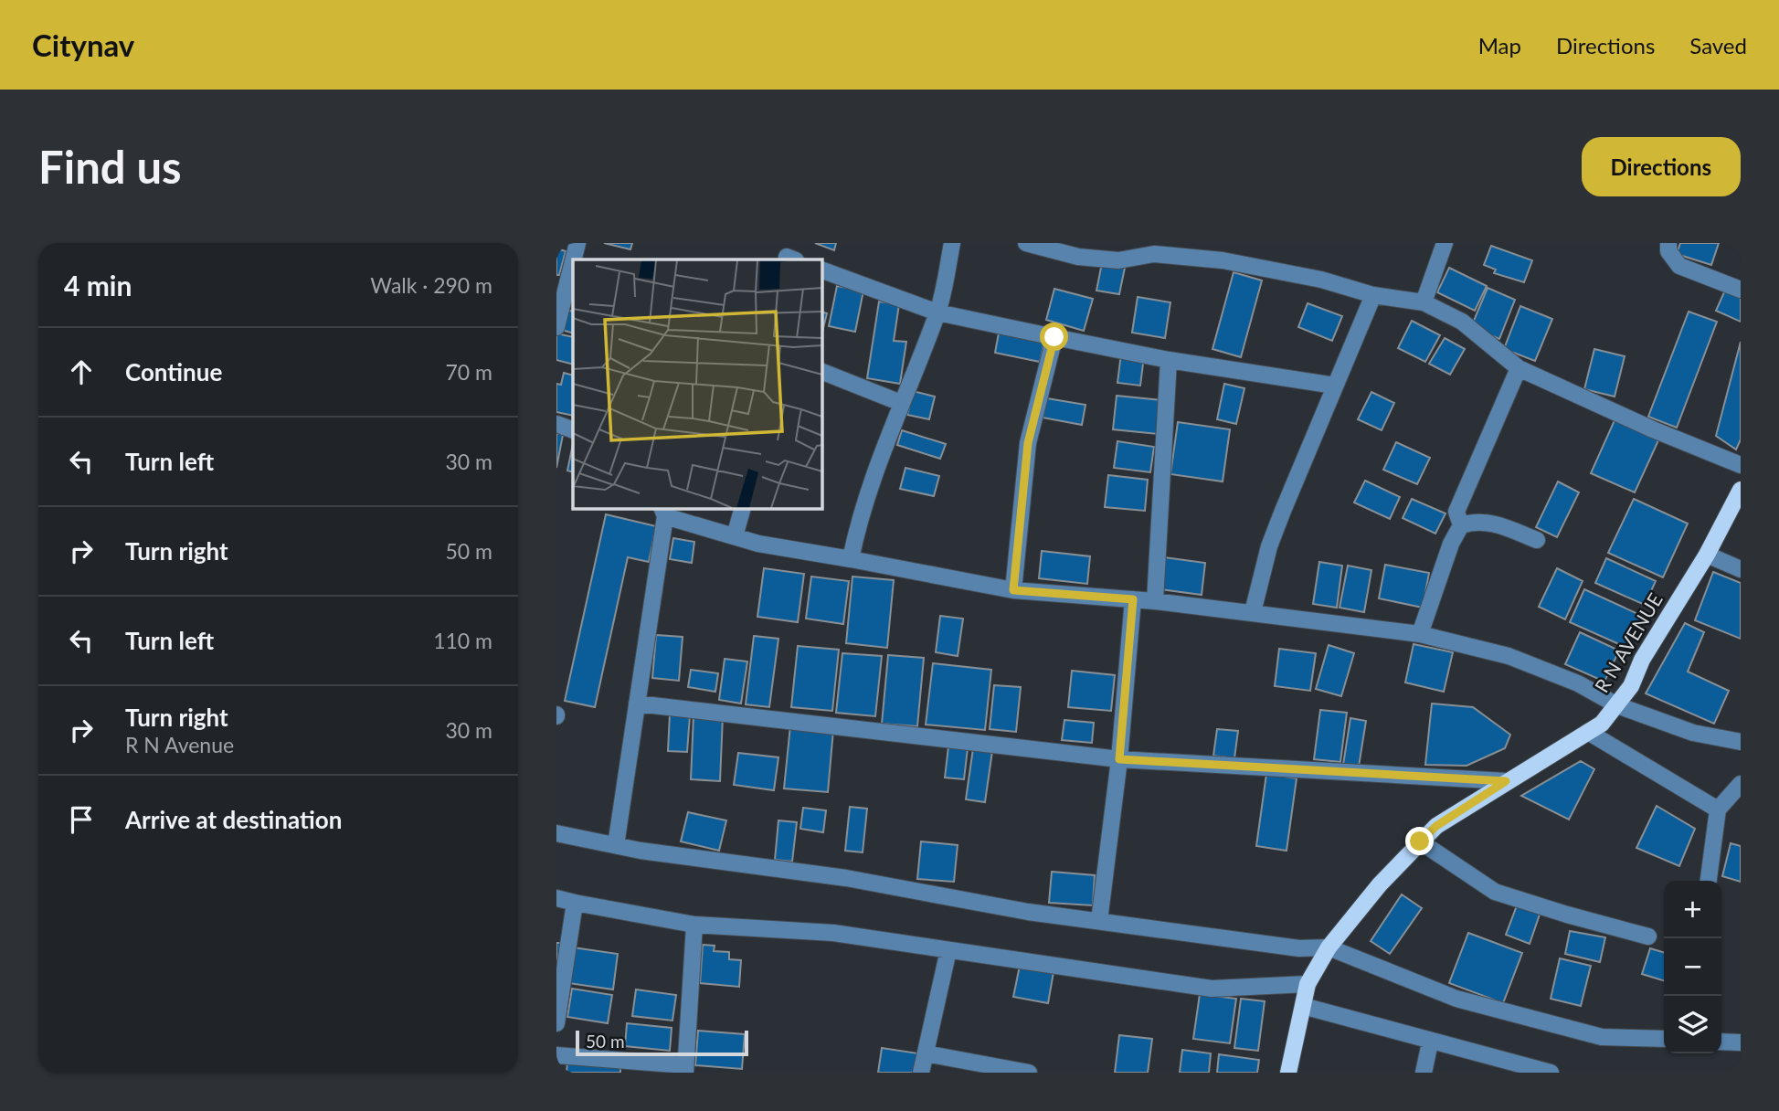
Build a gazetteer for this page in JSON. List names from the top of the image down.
{
  "streets": {
    "main road": ["R N AVENUE"]
  },
  "scale_bar": "50 m",
  "page": {
    "header": "Citynav",
    "nav": ["Map", "Directions", "Saved"],
    "buttons": "Directions",
    "title": "Find us",
    "heading": ["4 min", "Walk · 290 m"],
    "list": [
      ["Continue", "70 m"],
      ["Turn left", "30 m"],
      ["Turn right", "50 m"],
      ["Turn left", "110 m"],
      ["Turn right", "R N Avenue", "30 m"],
      "Arrive at destination"
    ],
    "map_buttons": ["+", "−"],
    "scale": "50 m"
  }
}
